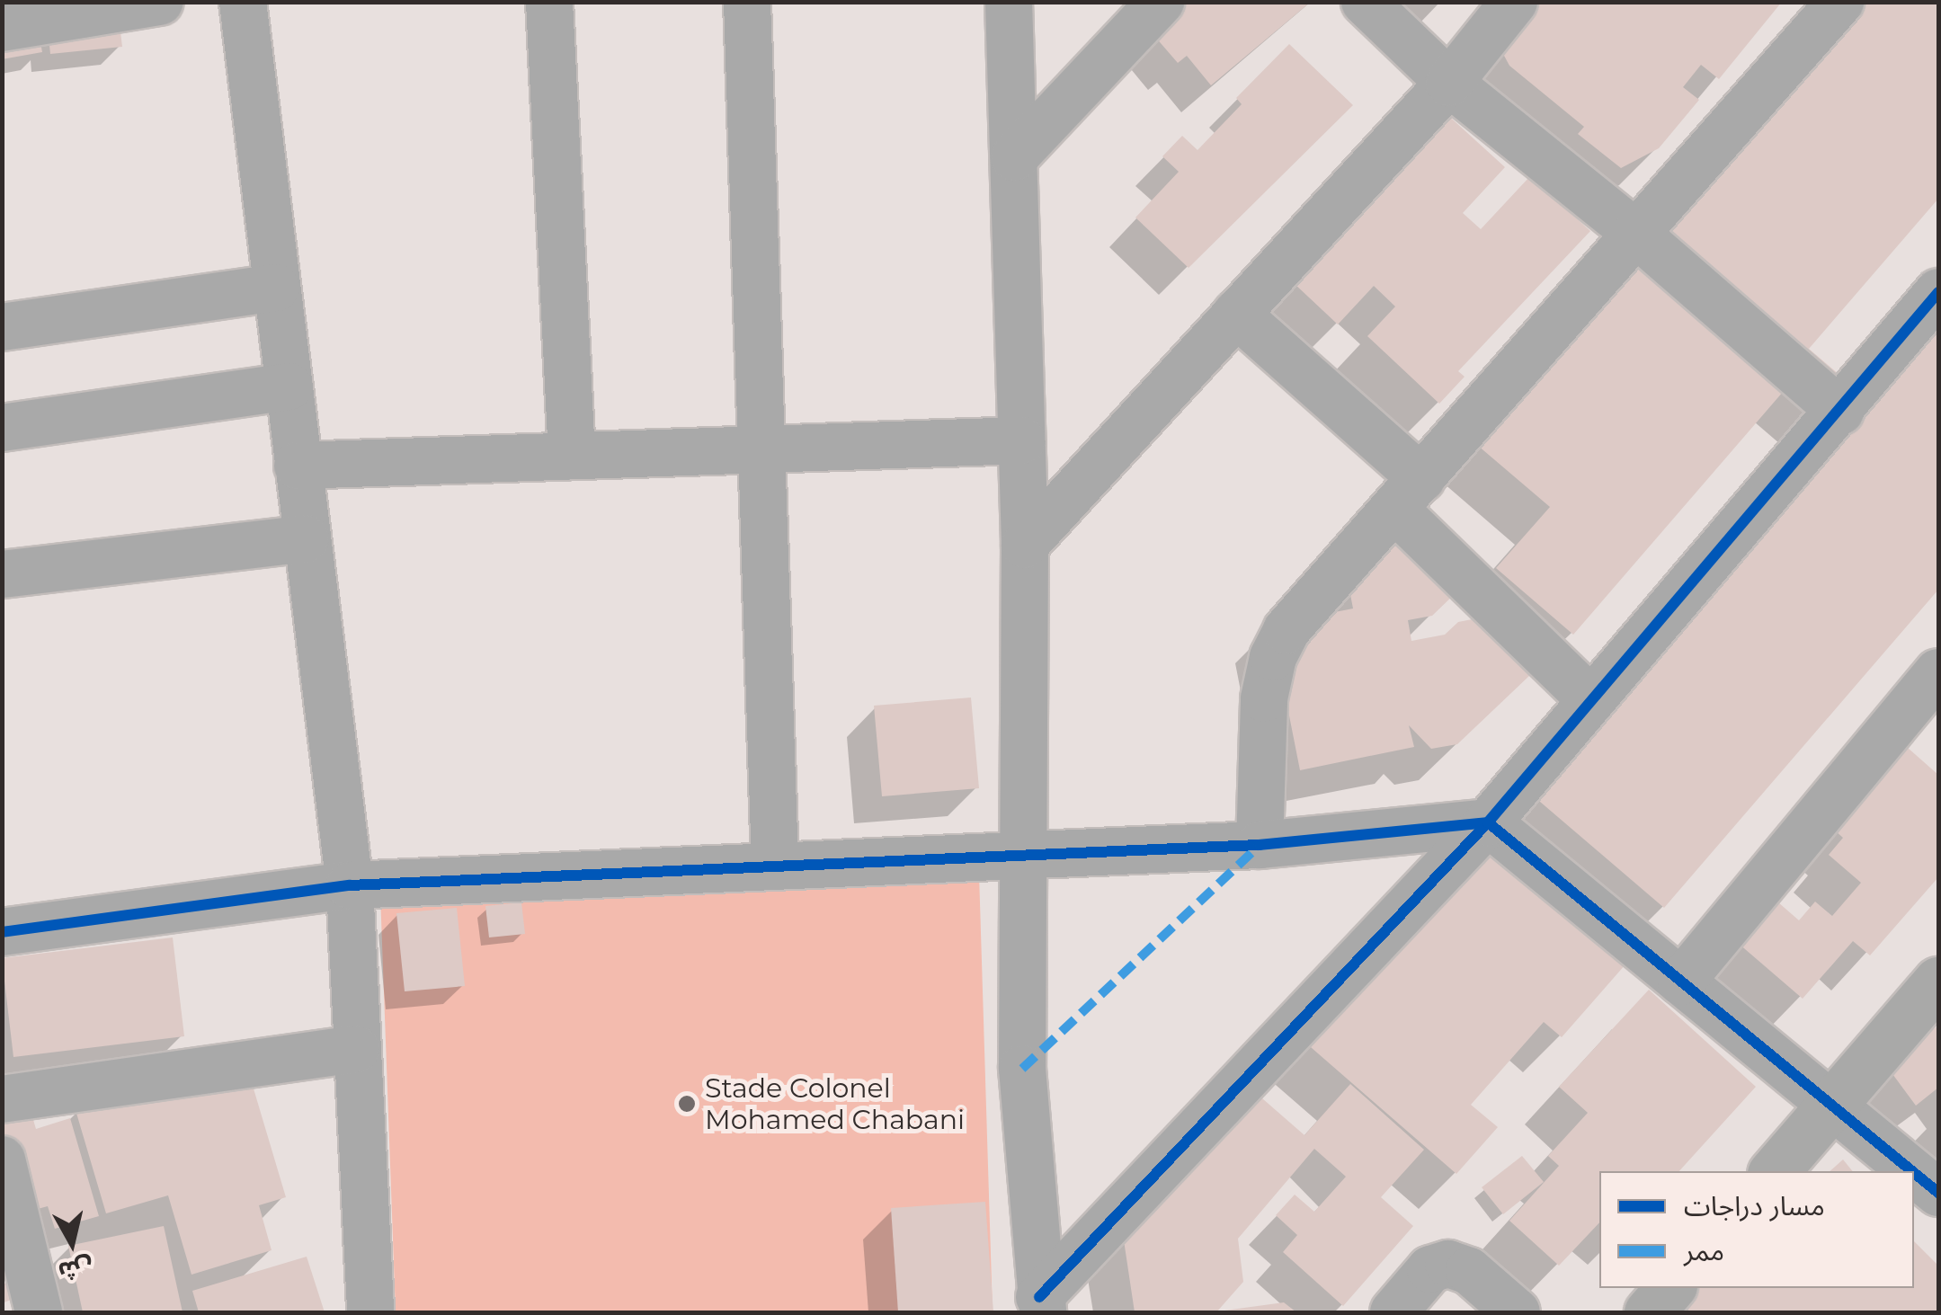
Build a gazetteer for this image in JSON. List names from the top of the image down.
{
  "places": ["Stade Colonel Mohamed Chabani"],
  "legend": ["مسار دراجات", "ممر"],
  "north": "bottom"
}
